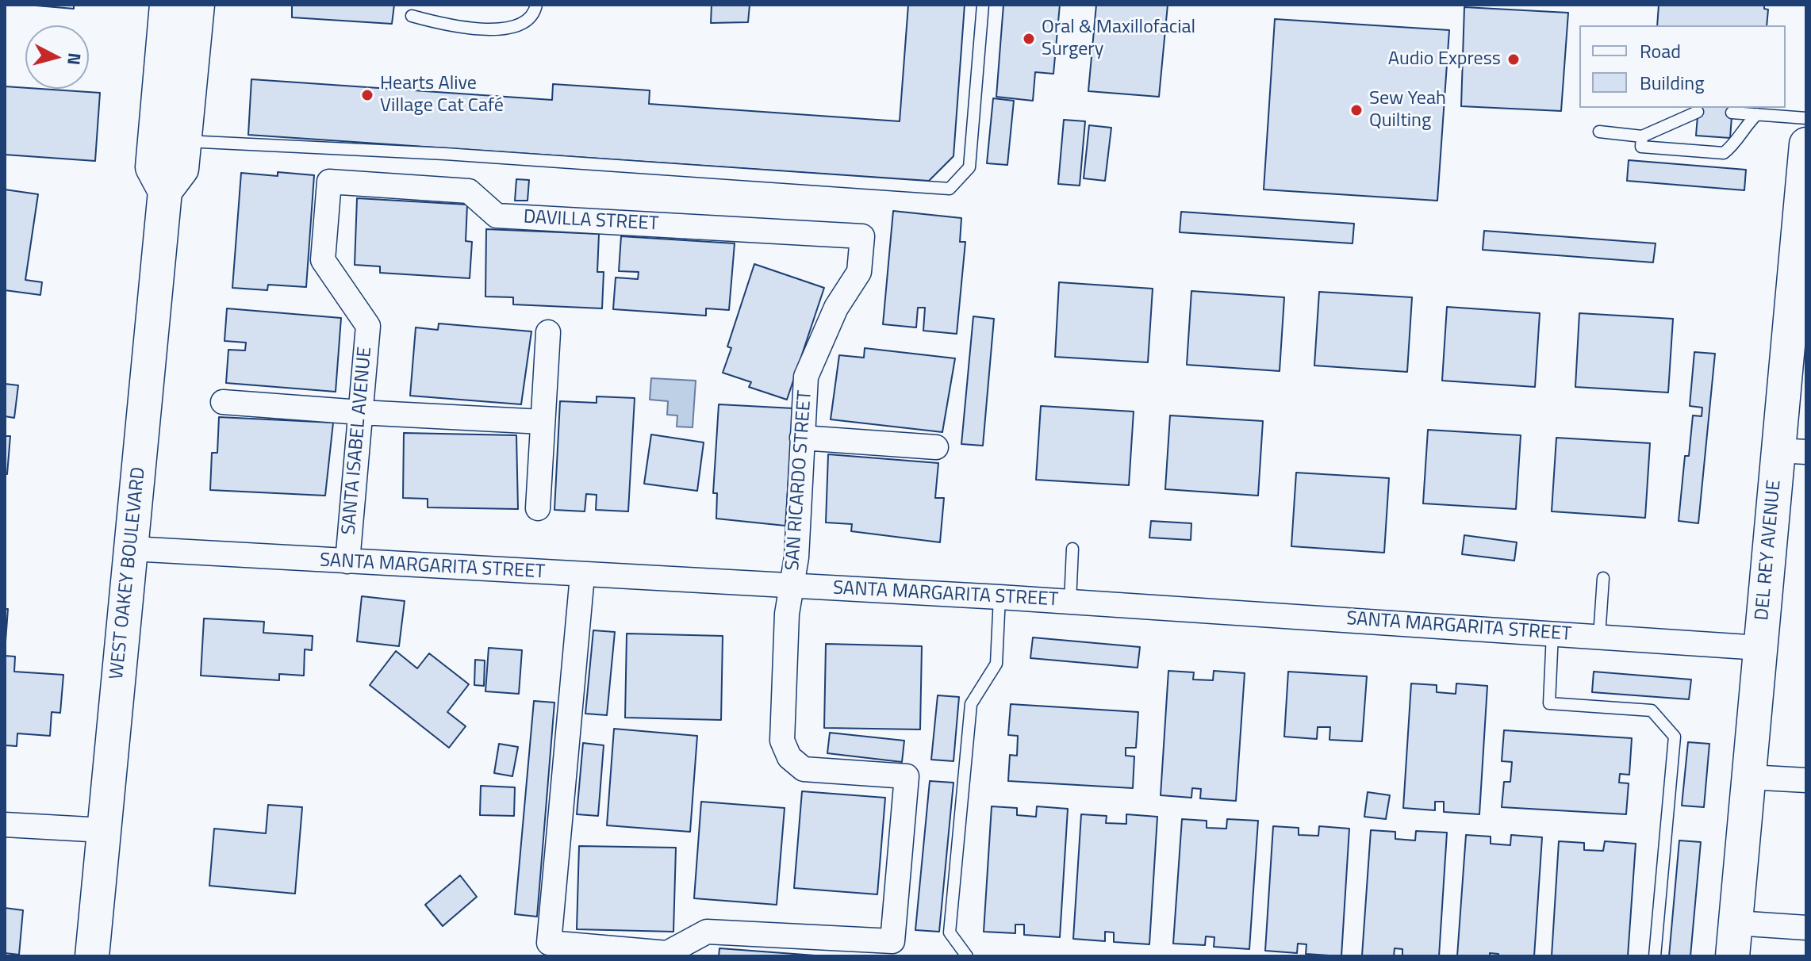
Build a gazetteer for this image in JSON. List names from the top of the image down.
{
  "streets": {
    "main road": ["DEL REY AVENUE", "WEST OAKEY BOULEVARD"],
    "street": [
      "DAVILLA STREET",
      "SANTA ISABEL AVENUE",
      "SAN RICARDO STREET",
      "SANTA MARGARITA STREET"
    ]
  },
  "crossings": [
    ["DAVILLA STREET", "SANTA ISABEL AVENUE"],
    ["DAVILLA STREET", "SAN RICARDO STREET"],
    ["SANTA ISABEL AVENUE", "SANTA MARGARITA STREET"],
    ["SAN RICARDO STREET", "SANTA MARGARITA STREET"],
    ["DEL REY AVENUE", "SANTA MARGARITA STREET"],
    ["SANTA MARGARITA STREET", "WEST OAKEY BOULEVARD"]
  ],
  "places": [
    "Oral & Maxillofacial Surgery",
    "Audio Express",
    "Hearts Alive Village Cat Café",
    "Sew Yeah Quilting"
  ],
  "legend": ["Road", "Building"],
  "north": "right"
}
